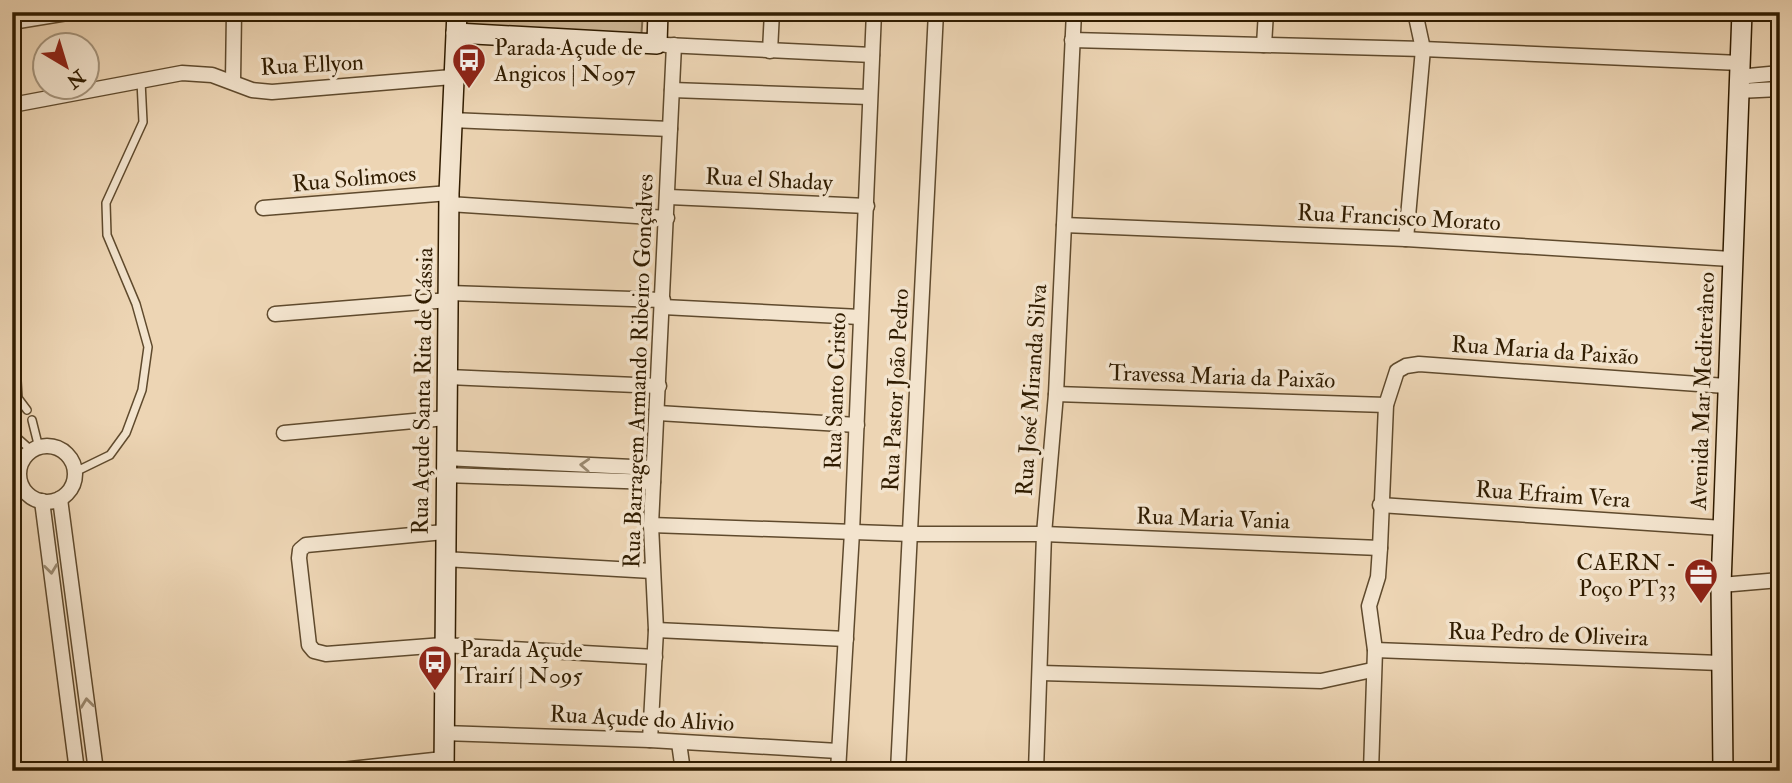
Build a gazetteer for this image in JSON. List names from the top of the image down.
{
  "streets": {
    "street": [
      "Rua Ellyon",
      "Rua Solimoes",
      "Rua el Shaday",
      "Rua Francisco Morato",
      "Rua Maria da Paixão",
      "Rua Barragem Armando Ribeiro Gonçalves",
      "Travessa Maria da Paixão",
      "Rua Pastor João Pedro",
      "Rua José Miranda Silva",
      "Rua Açude Santa Rita de Cássia",
      "Rua Santo Cristo",
      "Avenida Mar Mediterâneo",
      "Rua Efraim Vera",
      "Rua Maria Vania",
      "Rua Pedro de Oliveira",
      "Rua Açude do Alivio"
    ]
  },
  "crossings": [
    ["Rua Ellyon", "Rua Açude Santa Rita de Cássia"],
    ["Rua Solimoes", "Rua Barragem Armando Ribeiro Gonçalves"],
    ["Rua Solimoes", "Rua Açude Santa Rita de Cássia"],
    ["Rua el Shaday", "Rua Barragem Armando Ribeiro Gonçalves"],
    ["Rua el Shaday", "Rua Santo Cristo"],
    ["Rua Francisco Morato", "Rua José Miranda Silva"],
    ["Rua Francisco Morato", "Avenida Mar Mediterâneo"],
    ["Rua Maria da Paixão", "Travessa Maria da Paixão"],
    ["Rua Maria da Paixão", "Avenida Mar Mediterâneo"],
    ["Rua Barragem Armando Ribeiro Gonçalves", "Rua Maria Vania"],
    ["Rua Barragem Armando Ribeiro Gonçalves", "Rua Açude do Alivio"],
    ["Travessa Maria da Paixão", "Rua José Miranda Silva"],
    ["Rua Pastor João Pedro", "Rua Maria Vania"],
    ["Rua José Miranda Silva", "Rua Maria Vania"],
    ["Rua Açude Santa Rita de Cássia", "Rua Açude do Alivio"],
    ["Rua Santo Cristo", "Rua Maria Vania"],
    ["Rua Santo Cristo", "Rua Açude do Alivio"],
    ["Avenida Mar Mediterâneo", "Rua Efraim Vera"],
    ["Avenida Mar Mediterâneo", "Rua Pedro de Oliveira"]
  ],
  "places": {
    "bus stop": ["Parada Açude de Angicos | N097", "Parada Açude Trairí | N095"],
    "office": ["CAERN - Poço PT33"]
  },
  "north": "bottom right"
}
